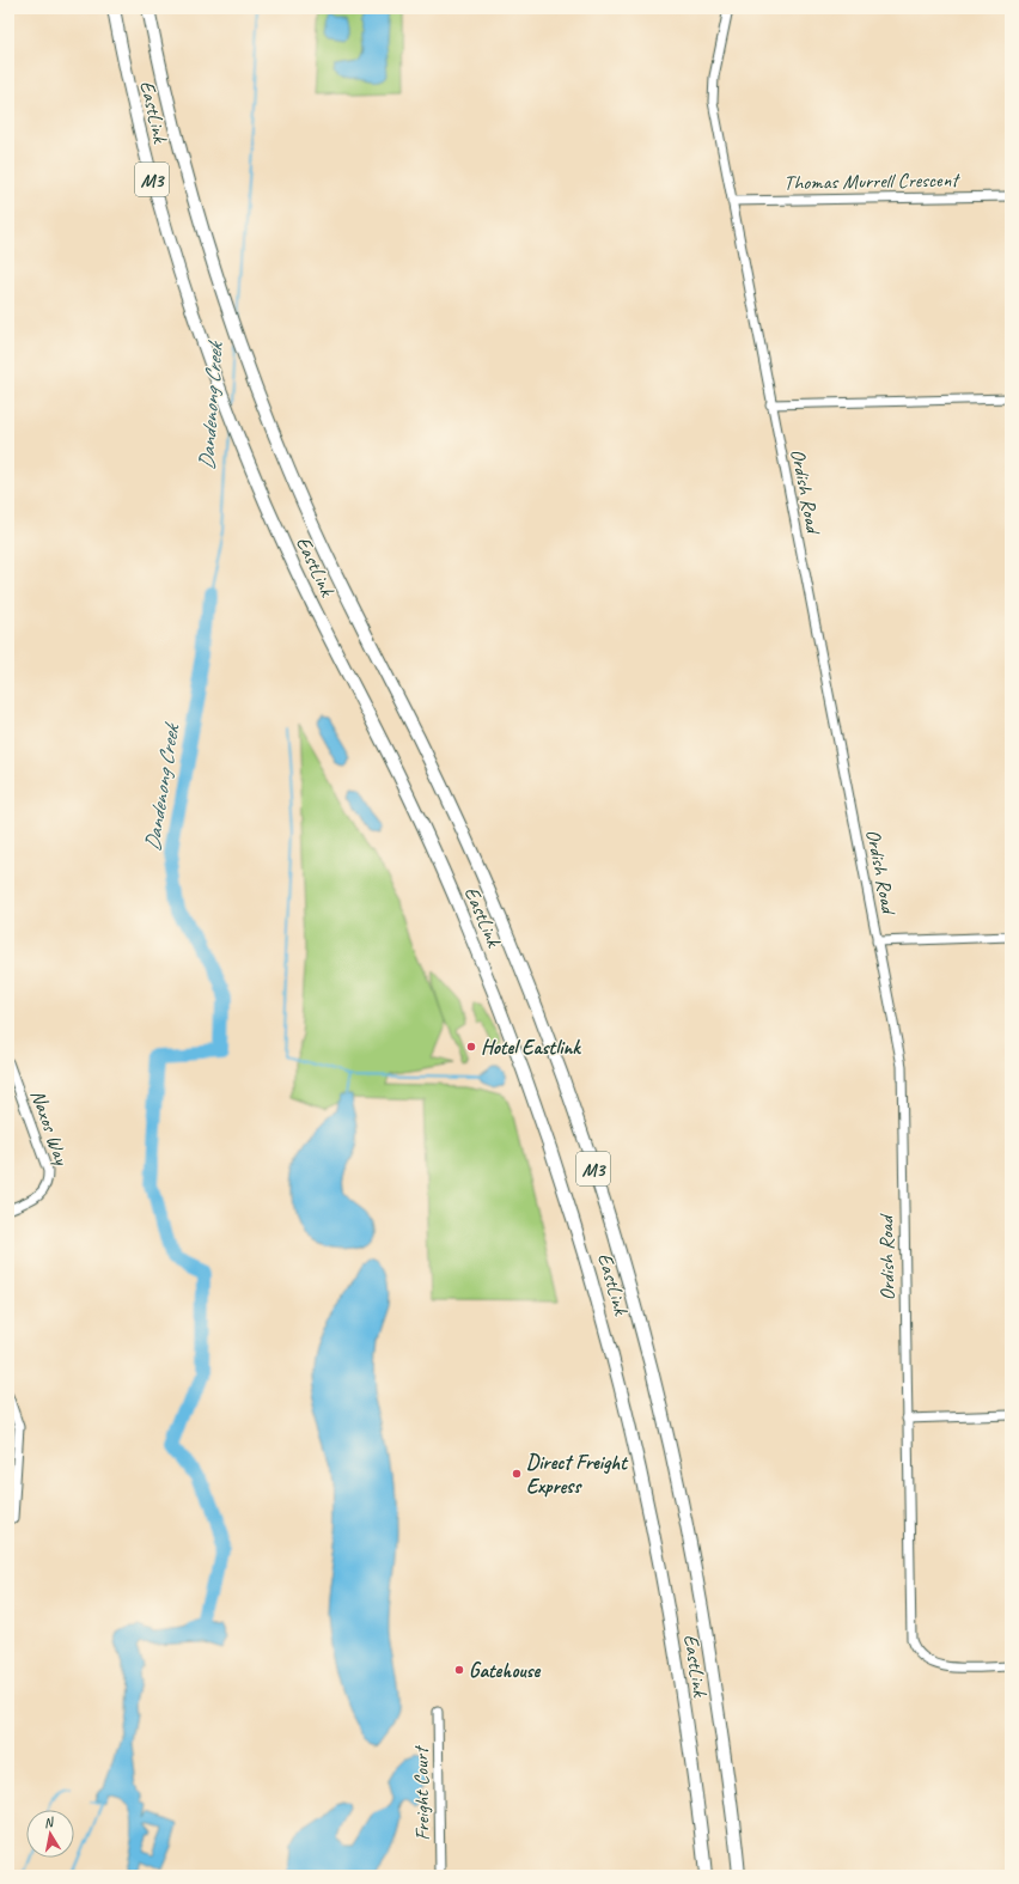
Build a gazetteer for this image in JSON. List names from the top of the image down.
{
  "streets": {
    "highway": ["EastLink", "M3"],
    "street": [
      "Thomas Murrell Crescent",
      "Ordish Road",
      "Naxos Way",
      "Freight Court"
    ]
  },
  "crossings": [
    ["Thomas Murrell Crescent", "Ordish Road"]
  ],
  "water": ["Dandenong Creek"],
  "places": ["Hotel Eastlink", "Direct Freight Express", "Gatehouse"],
  "north": "top"
}
